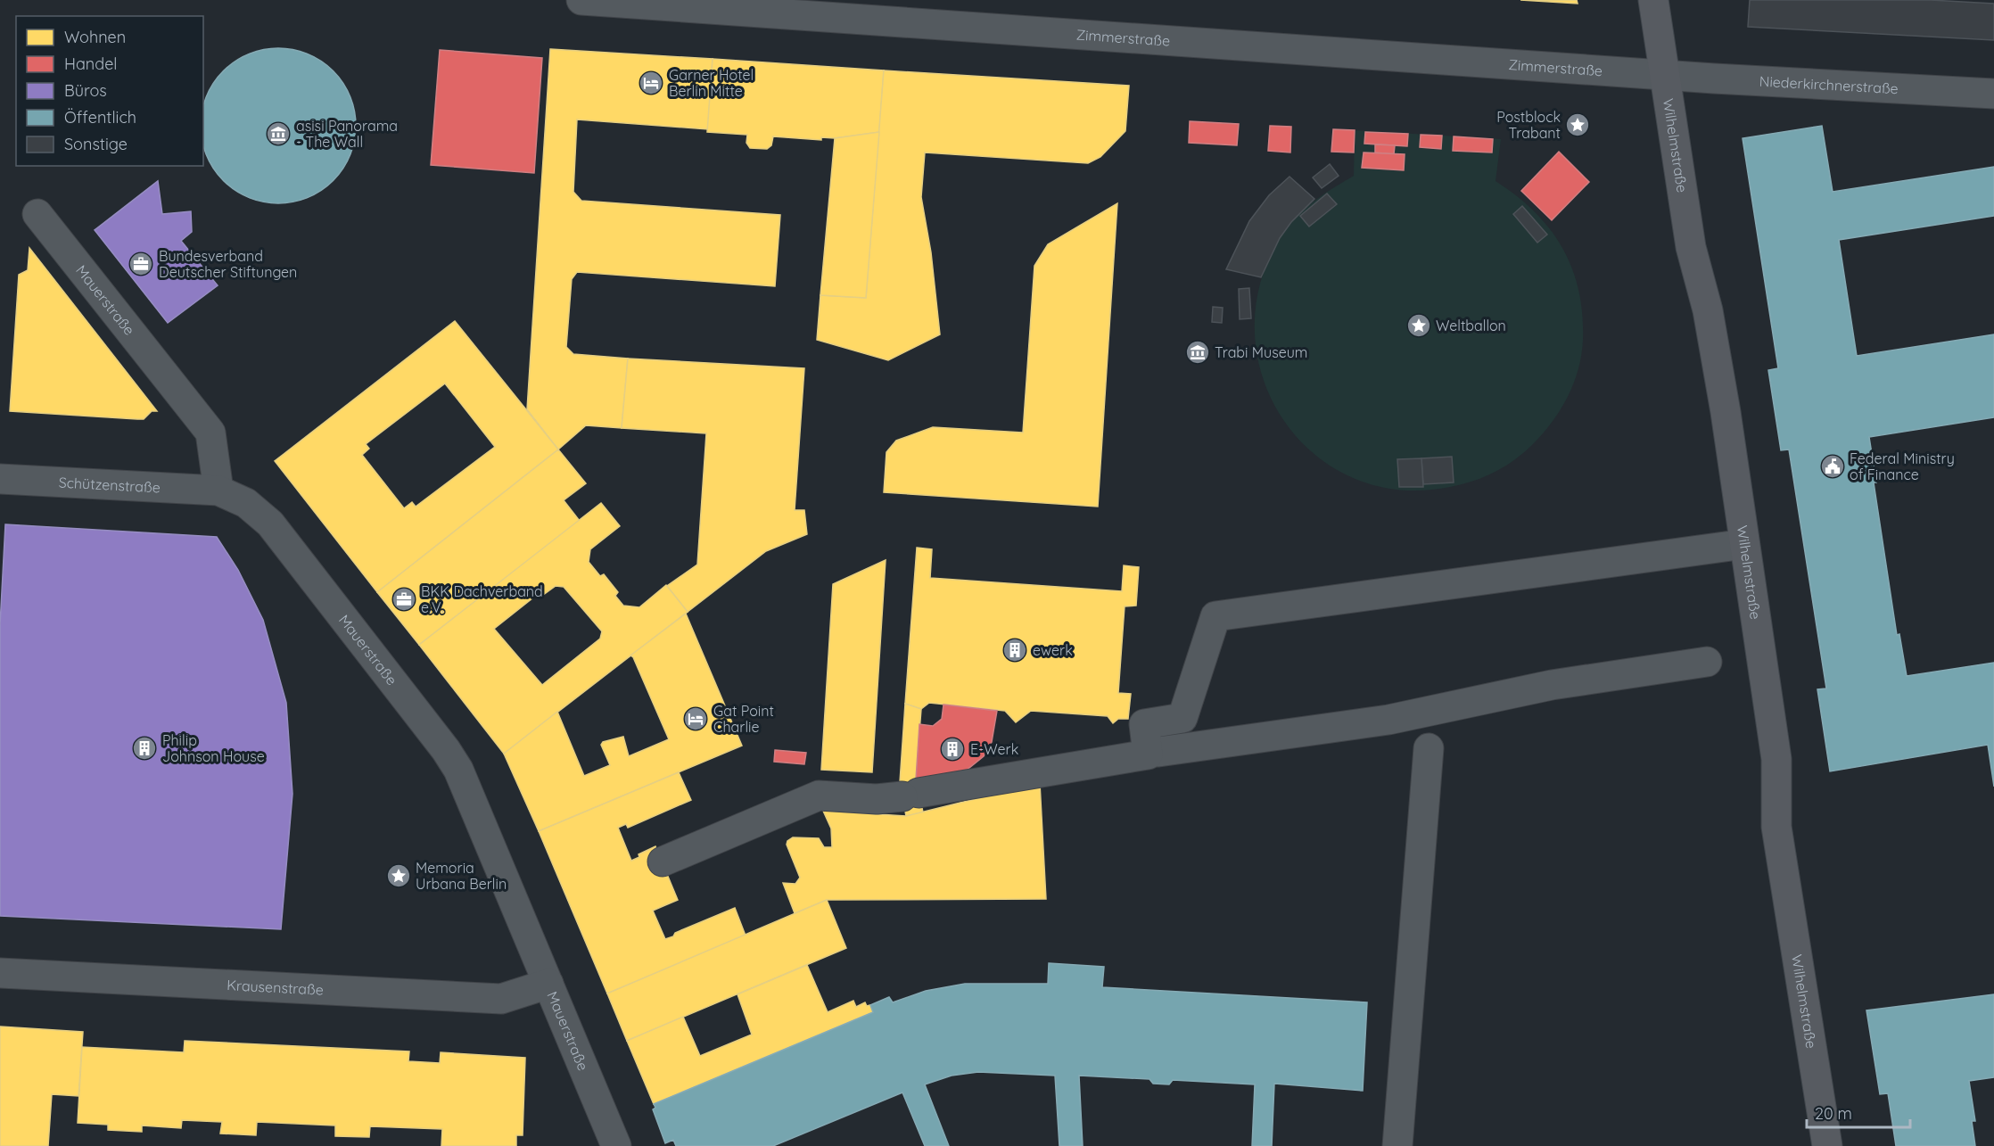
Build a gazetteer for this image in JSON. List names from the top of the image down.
{
  "streets": {
    "main road": ["Wilhelmstraße"],
    "street": [
      "Zimmerstraße",
      "Niederkirchnerstraße",
      "Mauerstraße",
      "Schützenstraße",
      "Krausenstraße"
    ]
  },
  "crossings": [
    ["Zimmerstraße", "Niederkirchnerstraße"],
    ["Zimmerstraße", "Wilhelmstraße"],
    ["Niederkirchnerstraße", "Wilhelmstraße"],
    ["Mauerstraße", "Schützenstraße"],
    ["Mauerstraße", "Krausenstraße"]
  ],
  "places": {
    "hotel": ["Garner Hotel Berlin Mitte", "Gat Point Charlie"],
    "place": ["Postblock Trabant", "Weltballon", "Memoria Urbana Berlin"],
    "museum": ["asisi Panorama - The Wall", "Trabi Museum"],
    "office": ["Bundesverband Deutscher Stiftungen", "BKK Dachverband e.V."],
    "public building": ["Federal Ministry of Finance"],
    "building": ["ewerk", "Philip Johnson House", "E-Werk"]
  },
  "legend": [
    "Wohnen",
    "Handel",
    "Büros",
    "Öffentlich",
    "Sonstige"
  ],
  "scale_bar": "20 m"
}
